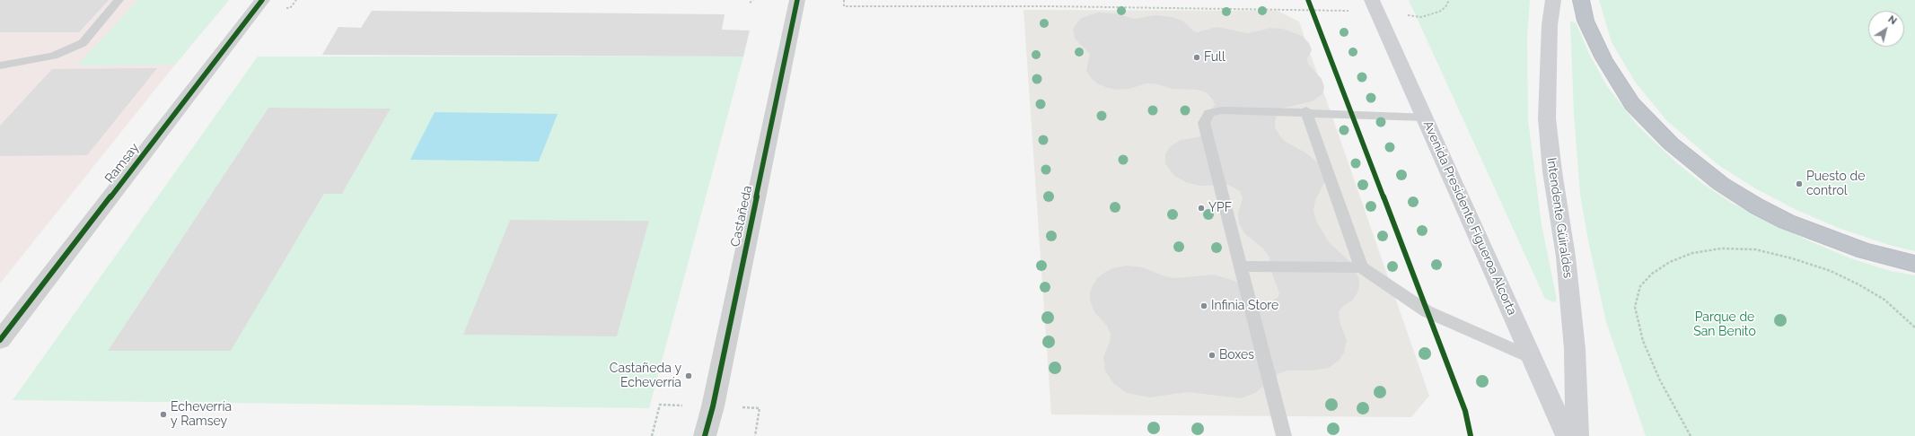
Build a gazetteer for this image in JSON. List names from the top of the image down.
{
  "streets": {
    "main road": ["Avenida Presidente Figueroa Alcorta", "Intendente Güiraldes"],
    "street": ["Ramsay", "Castañeda"]
  },
  "parks": ["Parque de San Benito"],
  "places": [
    "Full",
    "Puesto de control",
    "YPF",
    "Infinia Store",
    "Boxes",
    "Castañeda y Echeverría",
    "Echeverría y Ramsey"
  ],
  "north": "top right"
}
